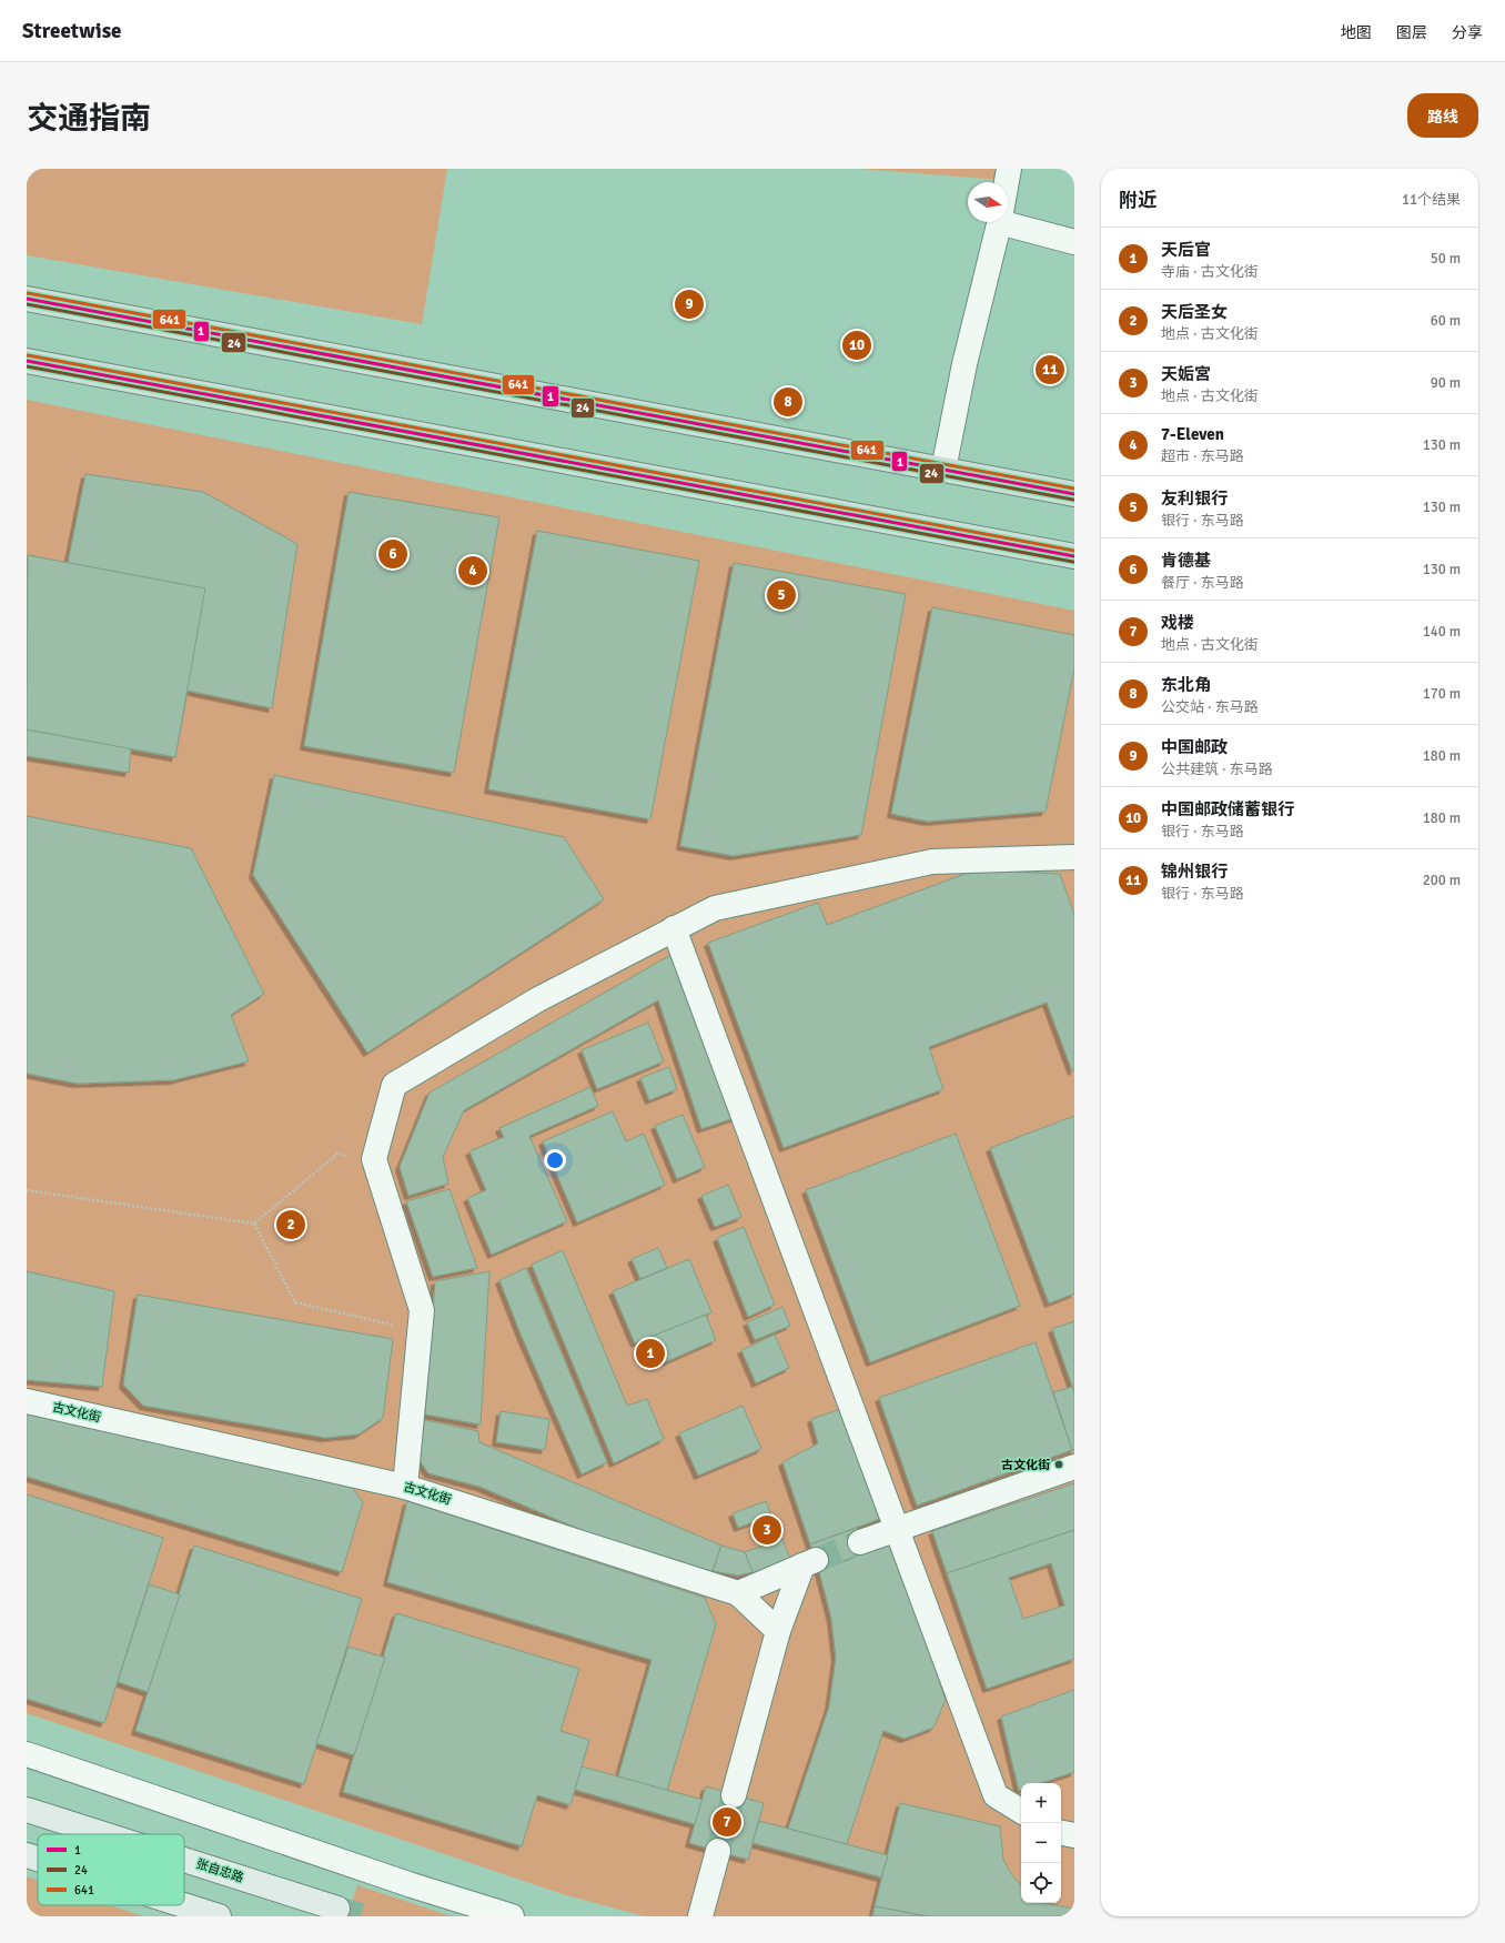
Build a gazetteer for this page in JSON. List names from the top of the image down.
{
  "streets": {
    "street": ["古文化街", "张自忠路"]
  },
  "places": ["古文化街"],
  "lines": ["transit line 641", "transit line 1", "transit line 24"],
  "legend": ["1", "24", "641"],
  "north": "right",
  "page": {
    "header": "Streetwise",
    "nav": ["地图", "图层", "分享"],
    "title": "交通指南",
    "buttons": "路线",
    "heading": ["附近", "11个结果"],
    "list": [
      {
        "mark": "1",
        "name": "天后官",
        "note": "寺庙 · 古文化街",
        "value": "50 m"
      },
      {
        "mark": "2",
        "name": "天后圣女",
        "note": "地点 · 古文化街",
        "value": "60 m"
      },
      {
        "mark": "3",
        "name": "天姤宮",
        "note": "地点 · 古文化街",
        "value": "90 m"
      },
      {
        "mark": "4",
        "name": "7-Eleven",
        "note": "超市 · 东马路",
        "value": "130 m"
      },
      {
        "mark": "5",
        "name": "友利银行",
        "note": "银行 · 东马路",
        "value": "130 m"
      },
      {
        "mark": "6",
        "name": "肯德基",
        "note": "餐厅 · 东马路",
        "value": "130 m"
      },
      {
        "mark": "7",
        "name": "戏楼",
        "note": "地点 · 古文化街",
        "value": "140 m"
      },
      {
        "mark": "8",
        "name": "东北角",
        "note": "公交站 · 东马路",
        "value": "170 m"
      },
      {
        "mark": "9",
        "name": "中国邮政",
        "note": "公共建筑 · 东马路",
        "value": "180 m"
      },
      {
        "mark": "10",
        "name": "中国邮政储蓄银行",
        "note": "银行 · 东马路",
        "value": "180 m"
      },
      {
        "mark": "11",
        "name": "锦州银行",
        "note": "银行 · 东马路",
        "value": "200 m"
      }
    ],
    "pins": [
      "9",
      "10",
      "11",
      "8",
      "6",
      "4",
      "5",
      "2",
      "1",
      "3",
      "7"
    ],
    "map_buttons": ["+", "−"]
  }
}
